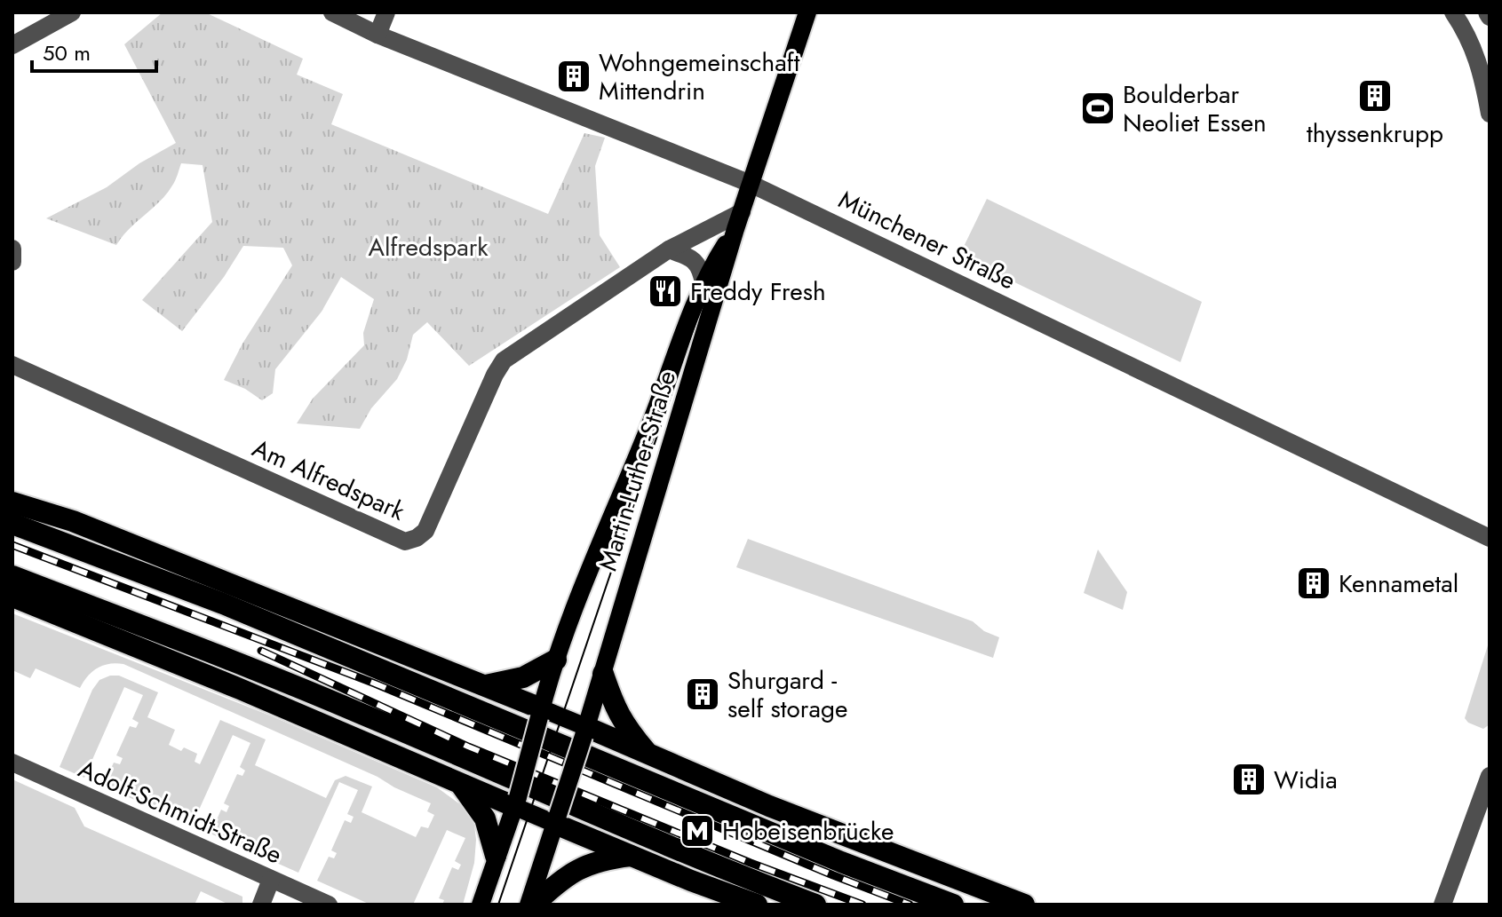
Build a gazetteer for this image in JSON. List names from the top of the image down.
{
  "streets": {
    "main road": ["Martin-Luther-Straße"],
    "street": ["Münchener Straße", "Am Alfredspark", "Adolf-Schmidt-Straße"]
  },
  "crossings": [
    ["Münchener Straße", "Martin-Luther-Straße"],
    ["Martin-Luther-Straße", "Am Alfredspark"]
  ],
  "parks": ["Alfredspark"],
  "places": {
    "building": [
      "Wohngemeinschaft Mittendrin",
      "thyssenkrupp",
      "Kennametal",
      "Shurgard - self storage",
      "Widia"
    ],
    "sports": ["Boulderbar Neoliet Essen"],
    "restaurant": ["Freddy Fresh"],
    "metro station": ["Hobeisenbrücke"]
  },
  "scale_bar": "50 m"
}
